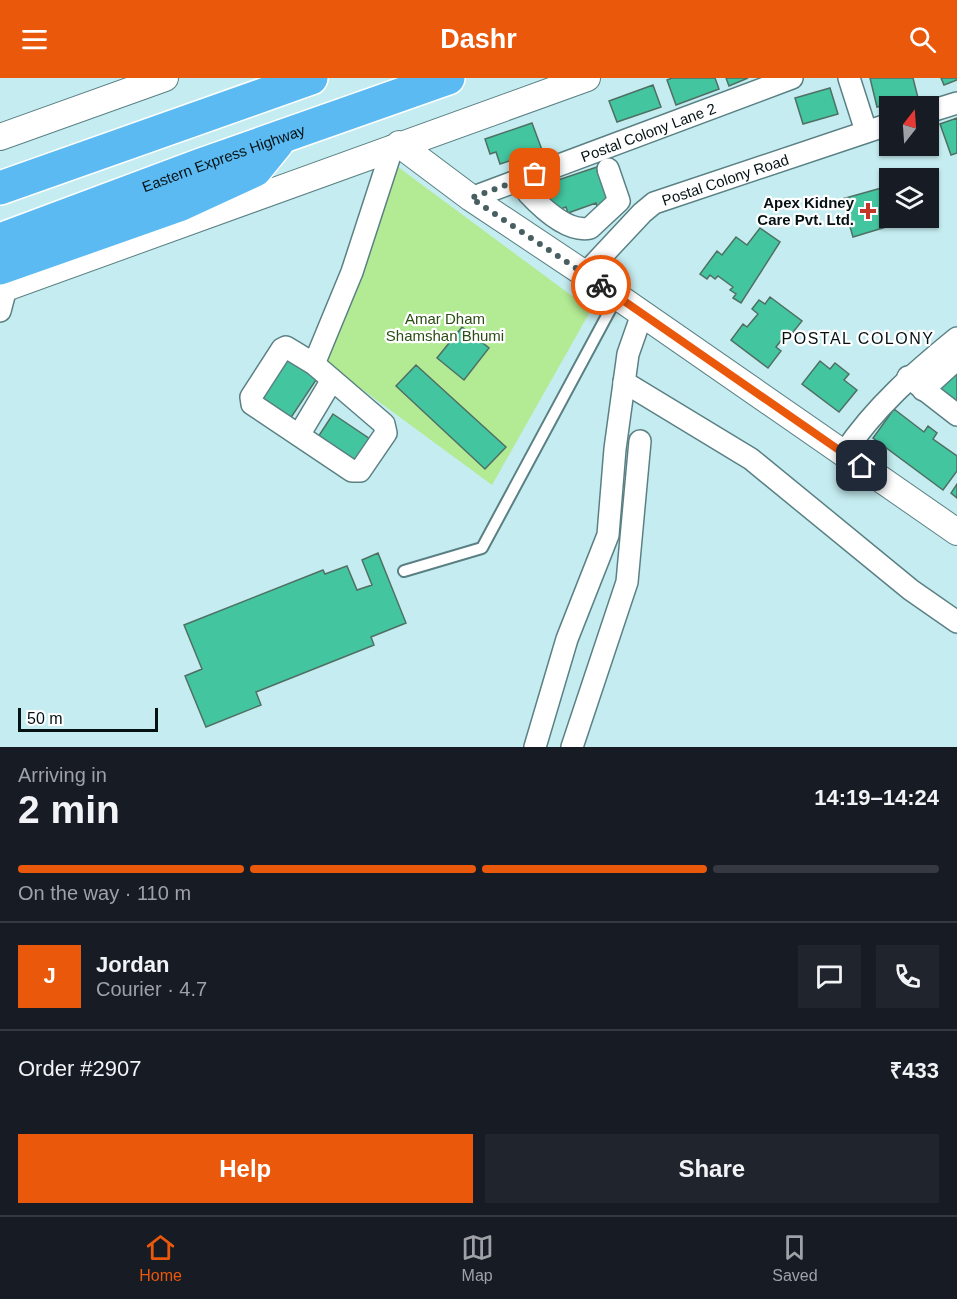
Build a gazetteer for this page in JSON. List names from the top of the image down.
{
  "streets": {
    "highway": ["Eastern Express Highway"],
    "street": ["Postal Colony Lane 2", "Postal Colony Road"]
  },
  "districts": ["POSTAL COLONY"],
  "parks": ["Amar Dham Shamshan Bhumi"],
  "places": {
    "health": ["Apex Kidney Care Pvt. Ltd."]
  },
  "scale_bar": "50 m",
  "north": "top",
  "page": {
    "header": "Dashr",
    "scale": "50 m",
    "heading": ["2 min", "Arriving in", "14:19–14:24"],
    "panel": [
      "Jordan",
      "Courier · 4.7",
      "Order #2907",
      "₹433"
    ],
    "bar": "On the way · 110 m",
    "round": "J",
    "buttons": ["Help", "Share"],
    "tabs": ["Home", "Map", "Saved"]
  }
}
